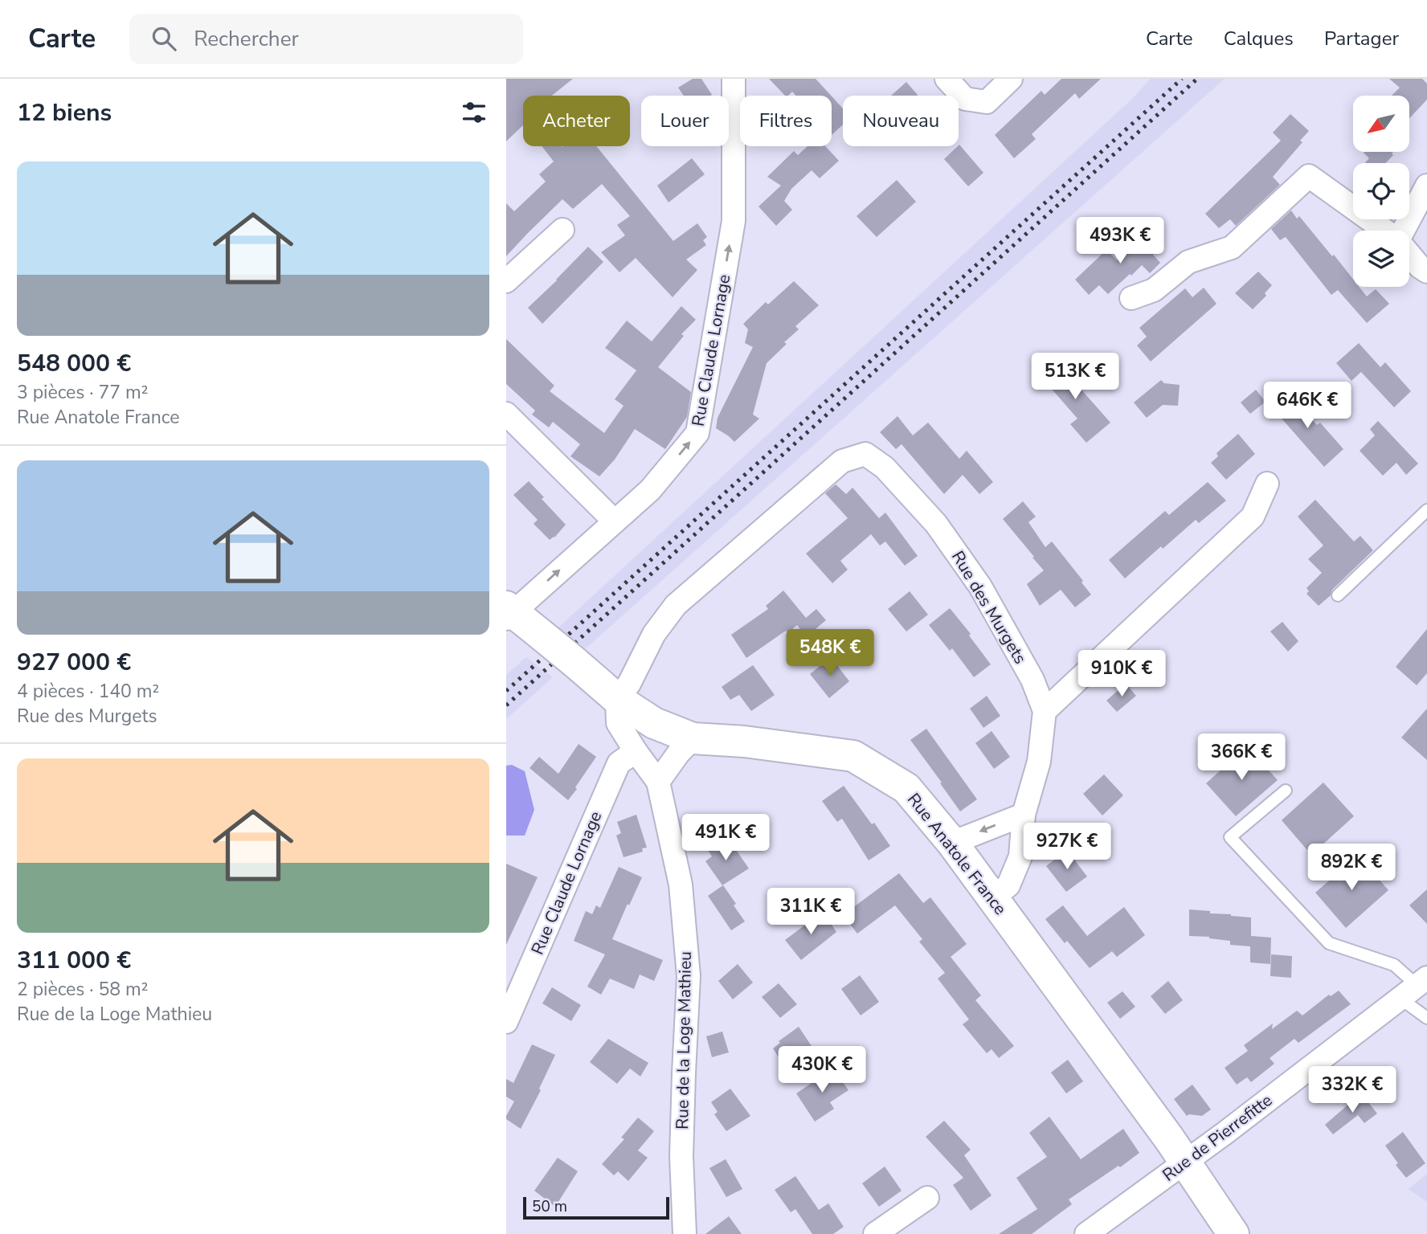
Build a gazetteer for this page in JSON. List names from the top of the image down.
{
  "streets": {
    "street": [
      "Rue Claude Lornage",
      "Rue des Murgets",
      "Rue Anatole France",
      "Rue de la Loge Mathieu",
      "Rue de Pierrefitte"
    ]
  },
  "crossings": [
    ["Rue Claude Lornage", "Rue Anatole France"],
    ["Rue Claude Lornage", "Rue de la Loge Mathieu"],
    ["Rue des Murgets", "Rue Anatole France"],
    ["Rue des Murgets", "Rue de la Loge Mathieu"],
    ["Rue Anatole France", "Rue de la Loge Mathieu"],
    ["Rue Anatole France", "Rue de Pierrefitte"]
  ],
  "one_way": ["Rue Claude Lornage"],
  "scale_bar": "50 m",
  "north": "bottom left",
  "page": {
    "header": "Carte",
    "search": "Rechercher",
    "nav": ["Carte", "Calques", "Partager"],
    "heading": "12 biens",
    "chip": [
      "Acheter",
      "Louer",
      "Filtres",
      "Nouveau"
    ],
    "list": [
      {
        "name": "548 000 €",
        "note": "3 pièces · 77 m² · Rue Anatole France"
      },
      {
        "name": "927 000 €",
        "note": "4 pièces · 140 m² · Rue des Murgets"
      },
      {
        "name": "311 000 €",
        "note": "2 pièces · 58 m² · Rue de la Loge Mathieu"
      }
    ],
    "price": [
      "493K €",
      "513K €",
      "646K €",
      "548K €",
      "910K €",
      "366K €",
      "491K €",
      "927K €",
      "892K €",
      "311K €",
      "430K €",
      "332K €"
    ],
    "scale": "50 m"
  }
}
